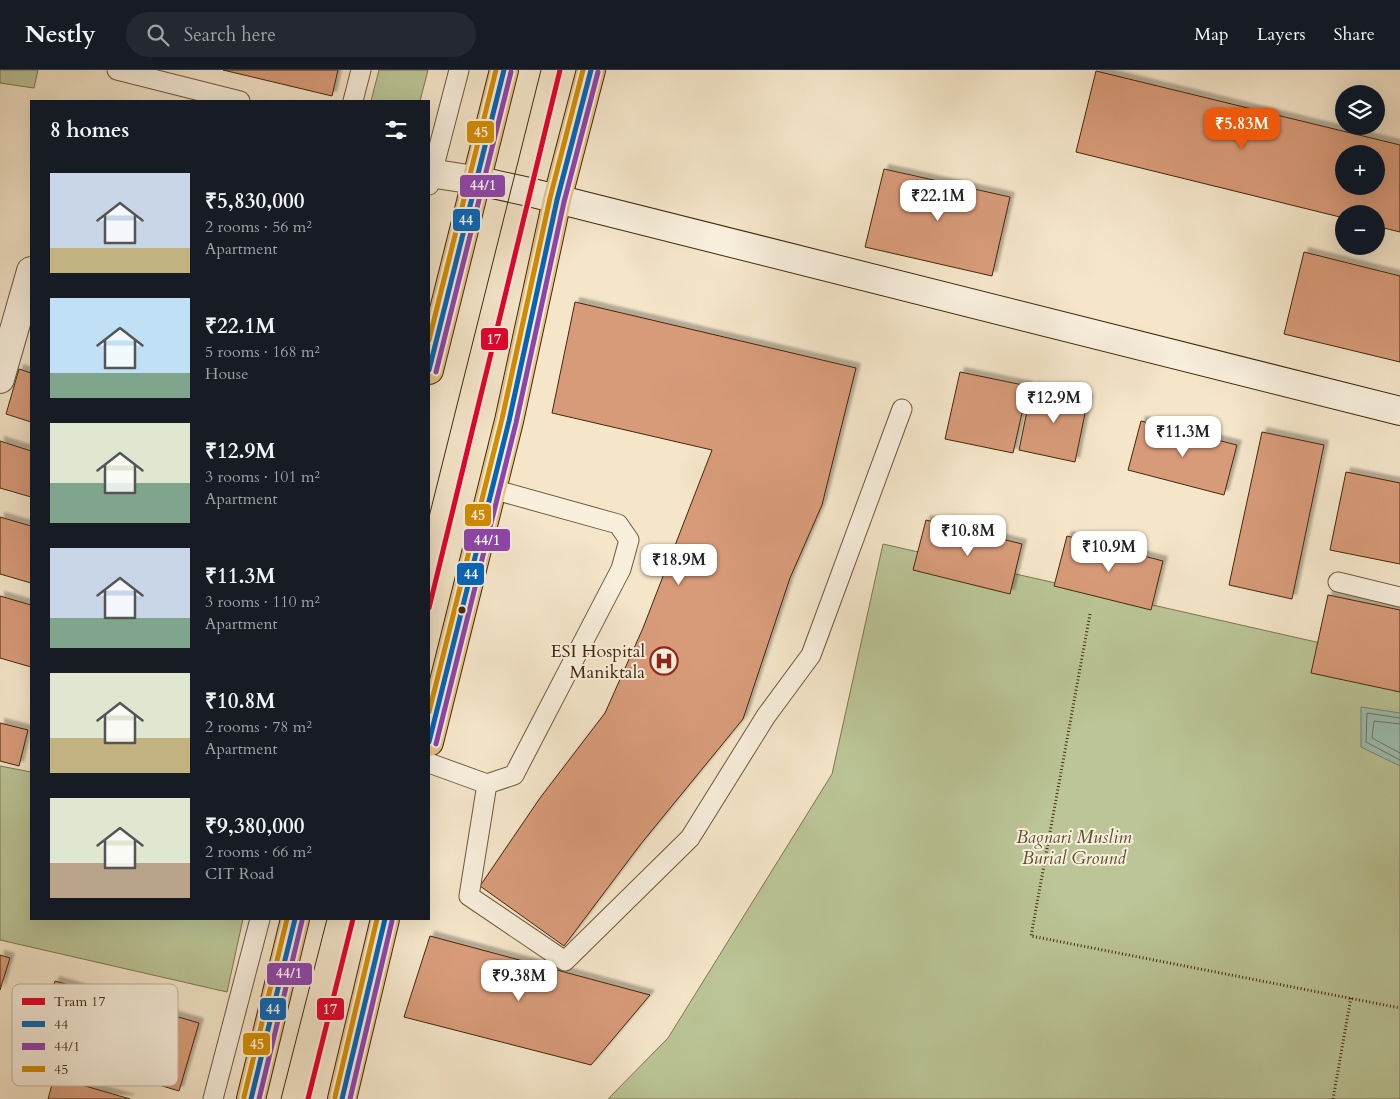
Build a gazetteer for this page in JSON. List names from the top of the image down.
{
  "parks": ["Bagnari Muslim Burial Ground"],
  "places": {
    "hospital": ["ESI Hospital Maniktala"]
  },
  "lines": [
    "tram line 17",
    "transit line 44",
    "transit line 45",
    "transit line 44/1"
  ],
  "legend": [
    "Tram 17",
    "44",
    "44/1",
    "45"
  ],
  "page": {
    "header": "Nestly",
    "search": "Search here",
    "nav": ["Map", "Layers", "Share"],
    "map_buttons": ["+", "−"],
    "heading": "8 homes",
    "price": [
      "₹5.83M",
      "₹22.1M",
      "₹12.9M",
      "₹11.3M",
      "₹10.8M",
      "₹10.9M",
      "₹18.9M",
      "₹9.38M"
    ],
    "list": [
      {
        "name": "₹5,830,000",
        "note": "2 rooms · 56 m² · Apartment"
      },
      {
        "name": "₹22.1M",
        "note": "5 rooms · 168 m² · House"
      },
      {
        "name": "₹12.9M",
        "note": "3 rooms · 101 m² · Apartment"
      },
      {
        "name": "₹11.3M",
        "note": "3 rooms · 110 m² · Apartment"
      },
      {
        "name": "₹10.8M",
        "note": "2 rooms · 78 m² · Apartment"
      },
      {
        "name": "₹9,380,000",
        "note": "2 rooms · 66 m² · CIT Road"
      }
    ]
  }
}
